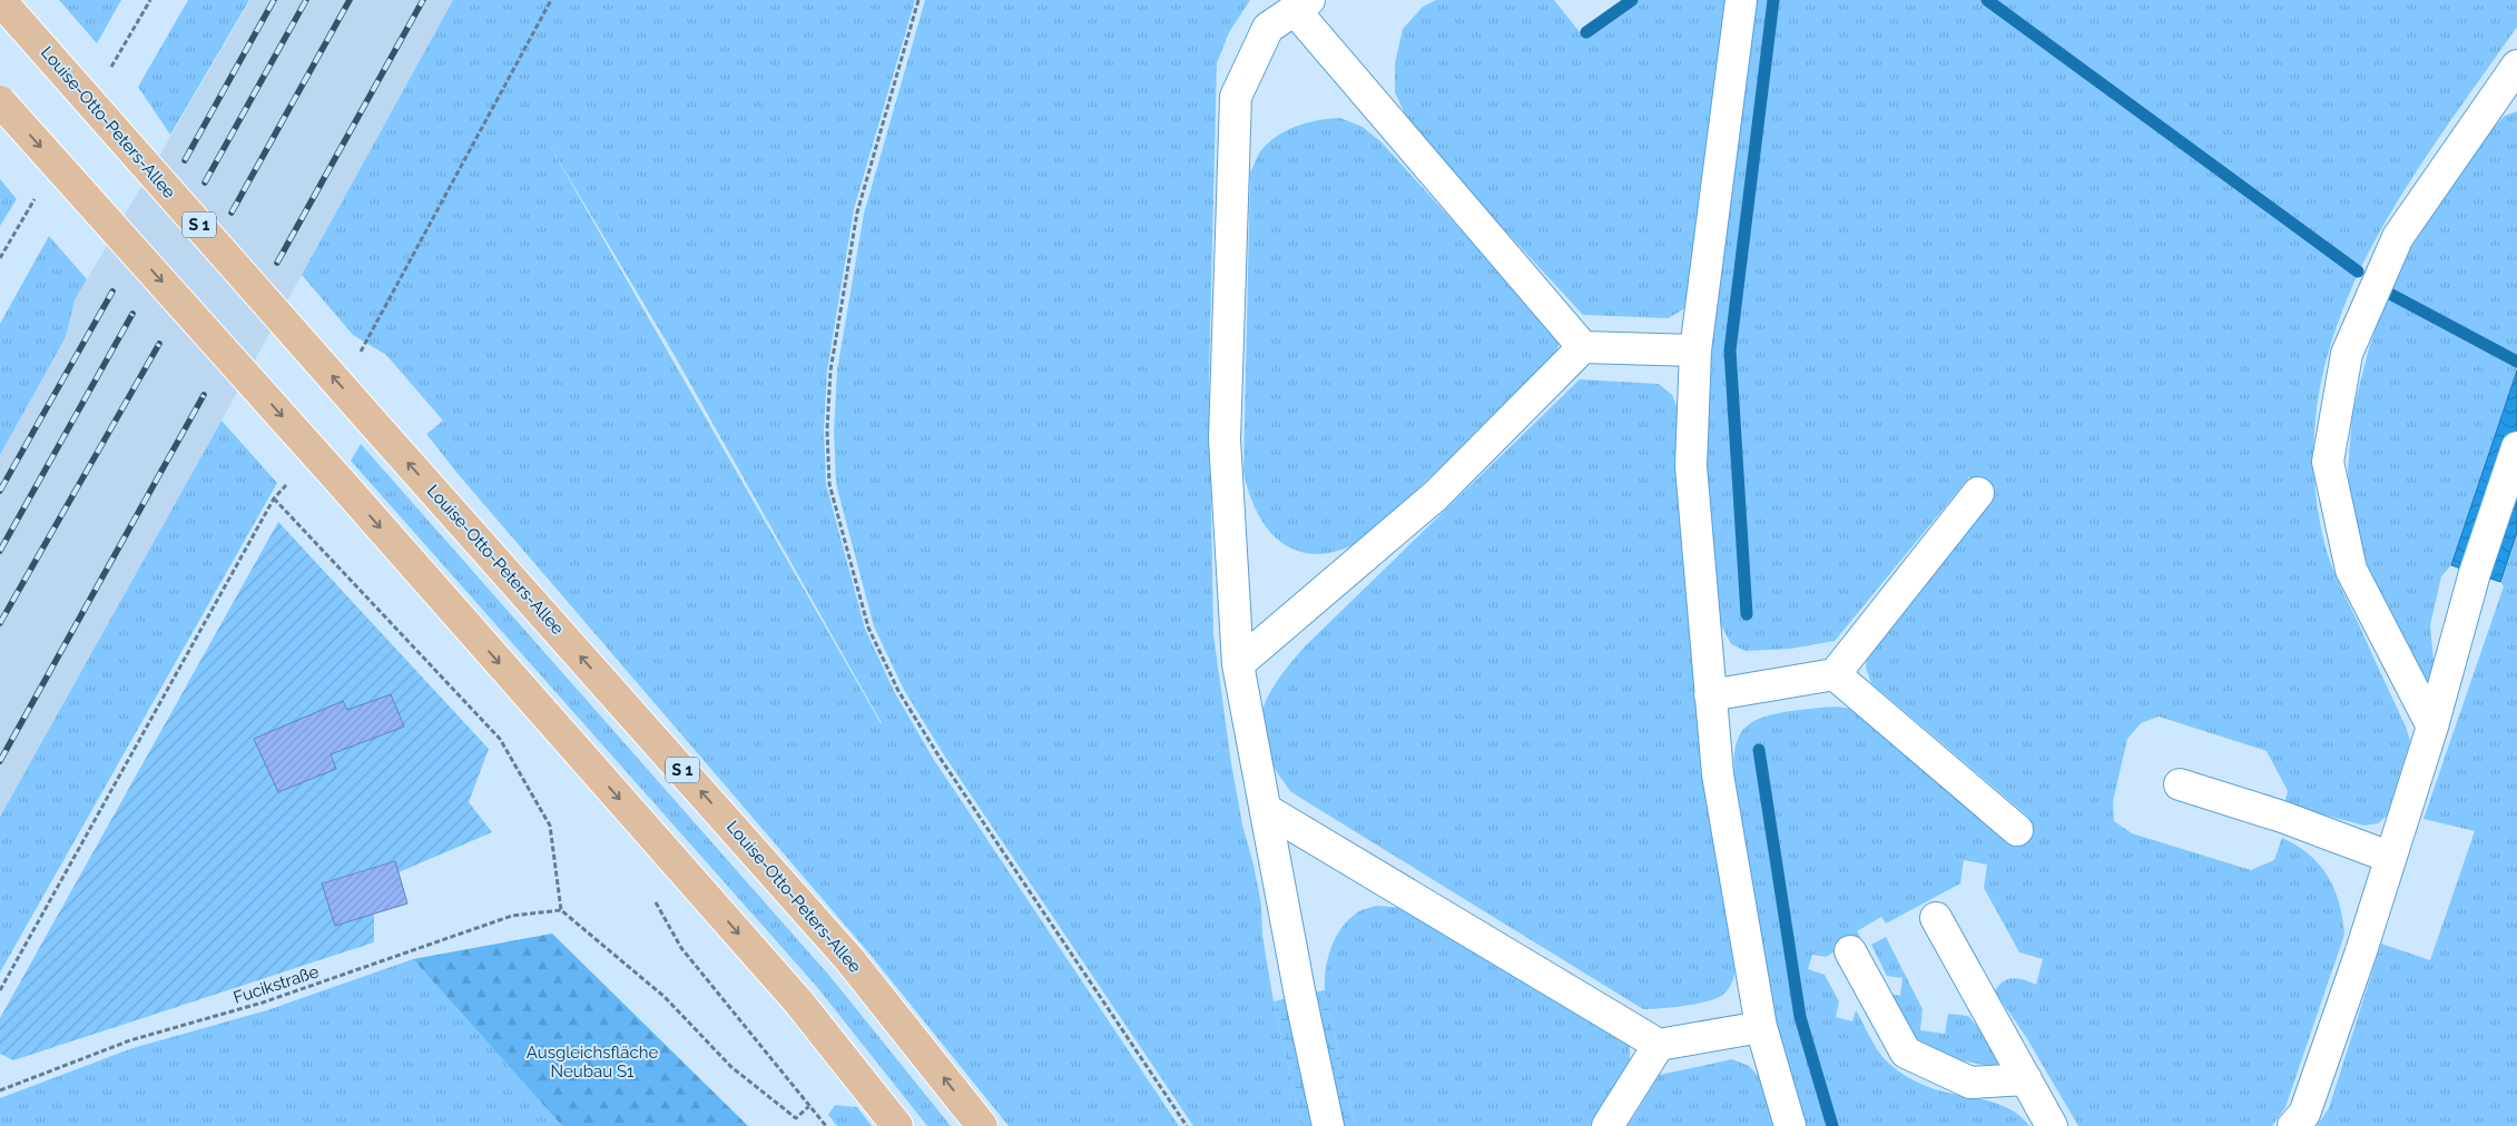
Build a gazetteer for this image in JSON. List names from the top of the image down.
{
  "streets": {
    "main road": ["Louise-Otto-Peters-Allee", "S 1"],
    "path": ["Fucikstraße"]
  },
  "parks": ["Ausgleichsfläche Neubau S1"]
}
